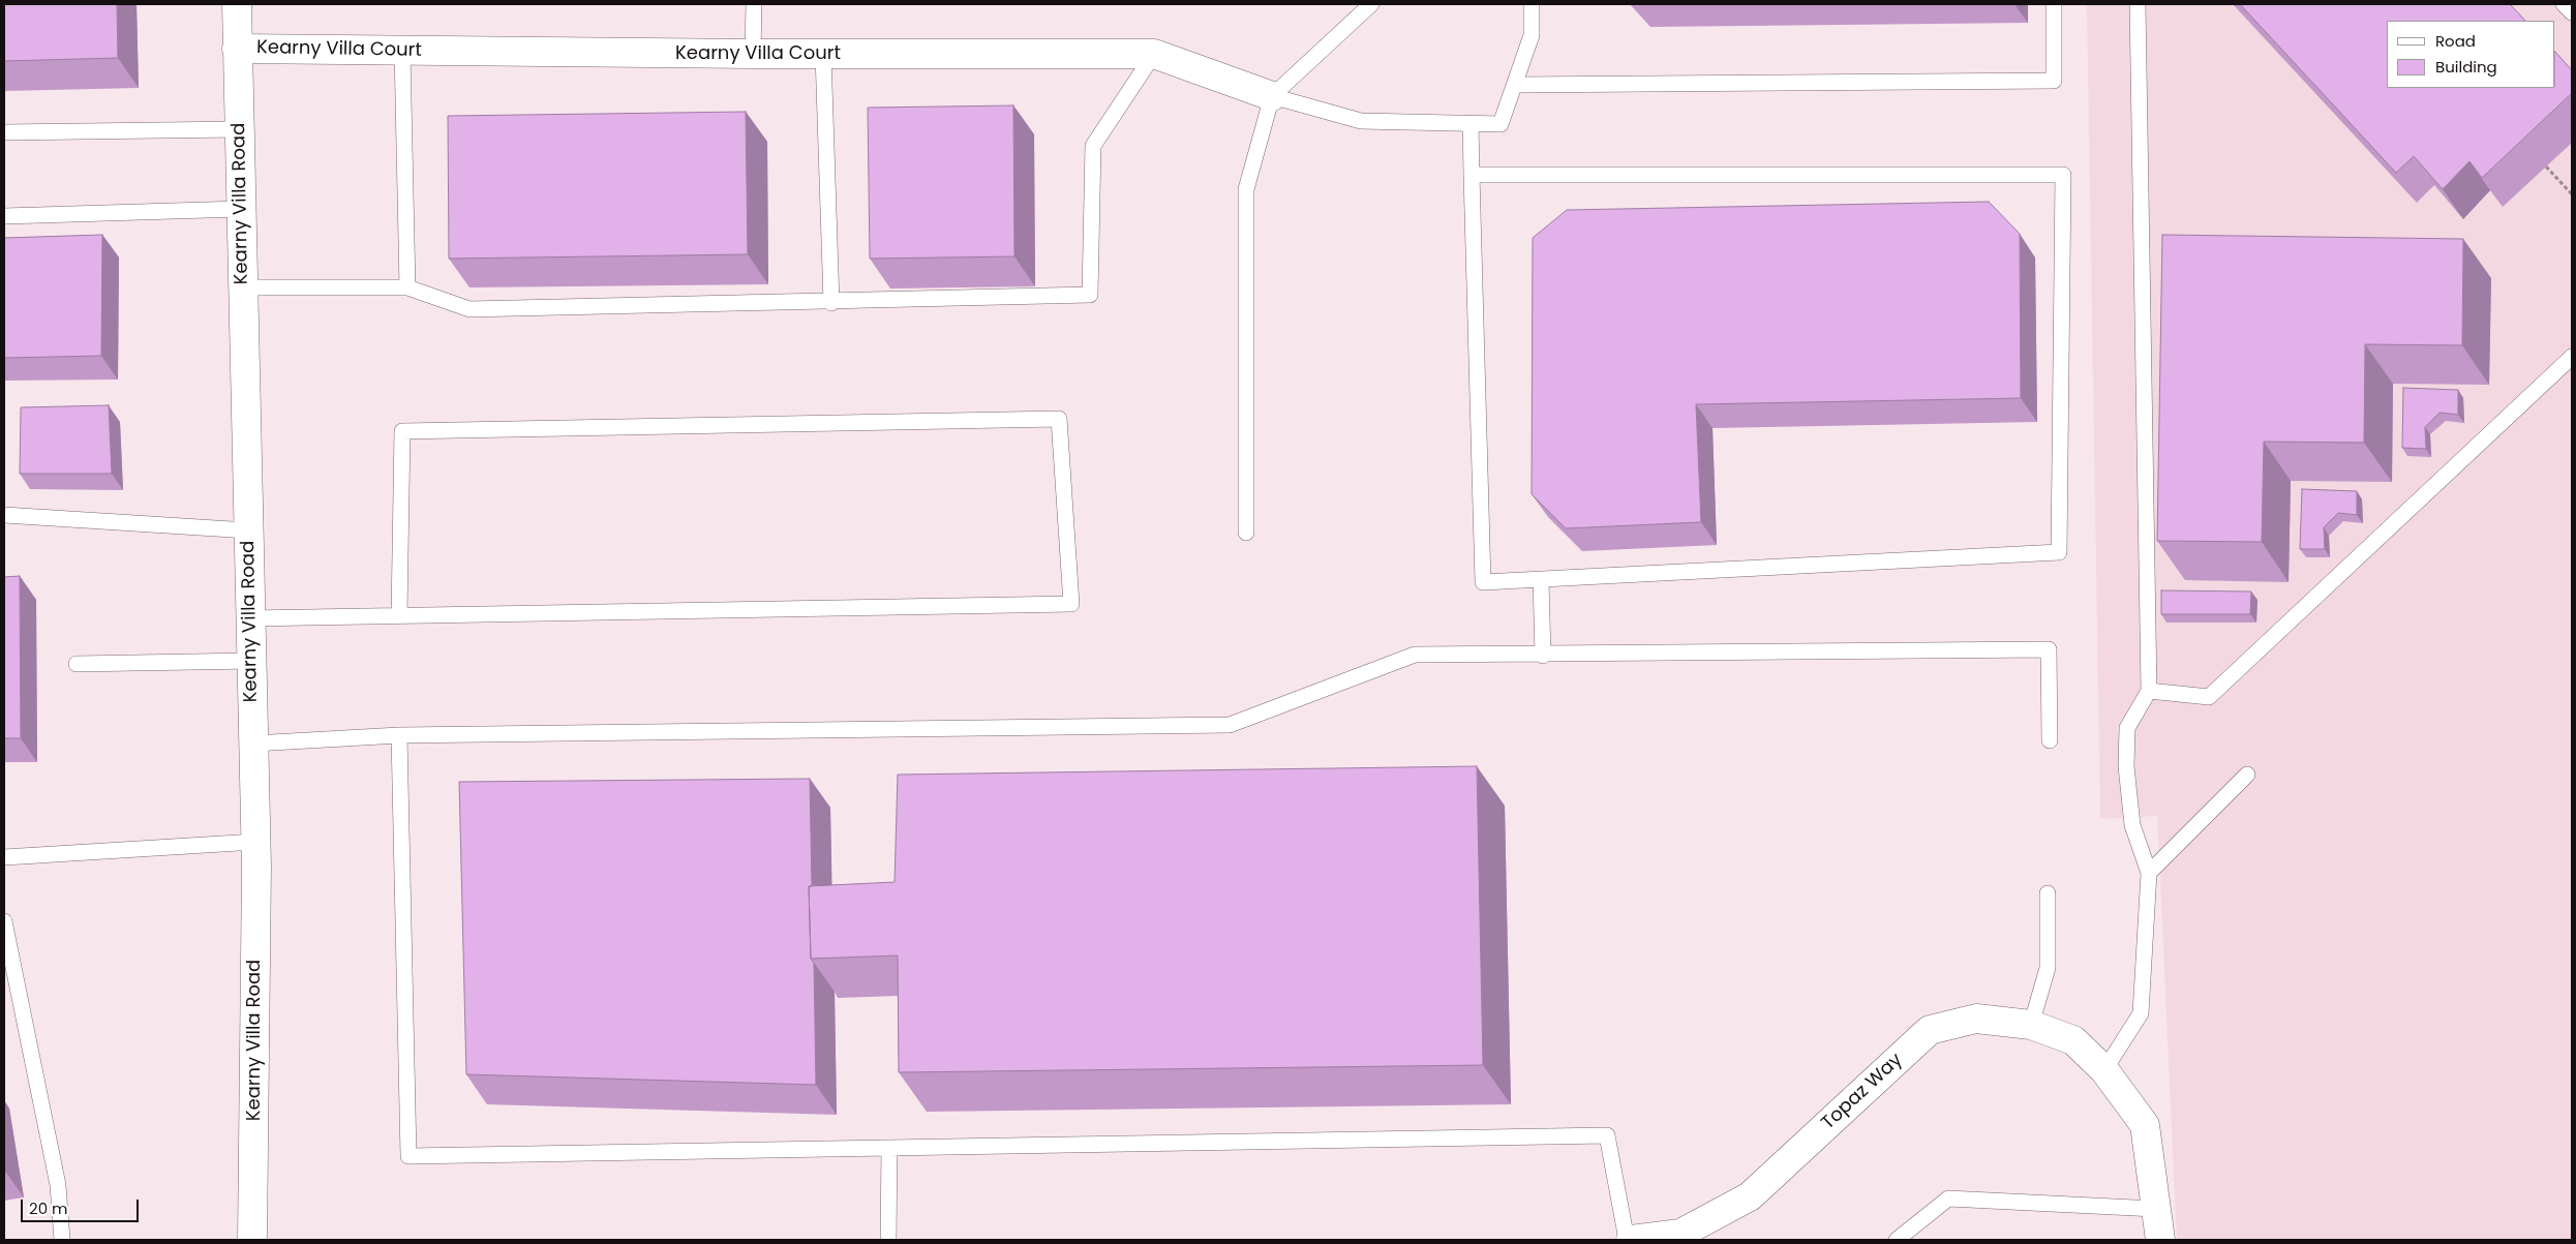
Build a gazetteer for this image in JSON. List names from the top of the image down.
{
  "streets": {
    "street": ["Kearny Villa Court", "Kearny Villa Road", "Topaz Way"]
  },
  "crossings": [
    ["Kearny Villa Court", "Kearny Villa Road"]
  ],
  "legend": ["Road", "Building"],
  "scale_bar": "20 m"
}
